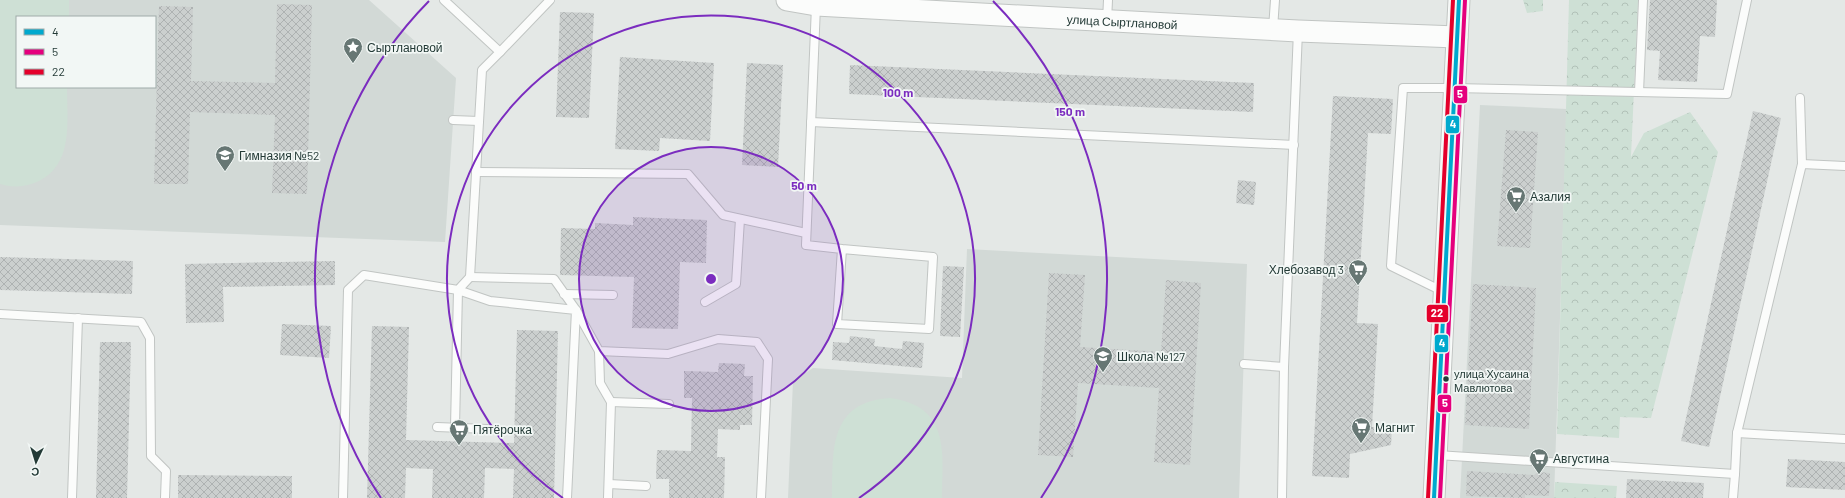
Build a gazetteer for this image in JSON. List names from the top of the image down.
{
  "streets": {
    "street": ["улица Сыртлановой"]
  },
  "places": {
    "place": ["Сыртлановой"],
    "school or university": ["Гимназия №52", "Школа №127"],
    "supermarket": [
      "Азалия",
      "Хлебозавод 3",
      "Магнит",
      "Пятёрочка",
      "Августина"
    ],
    "other": ["улица Хусаина Мавлютова"]
  },
  "lines": ["transit line 4", "transit line 5", "transit line 22"],
  "legend": ["4", "5", "22"],
  "north": "bottom",
  "rings": ["100 m", "150 m", "50 m"]
}
